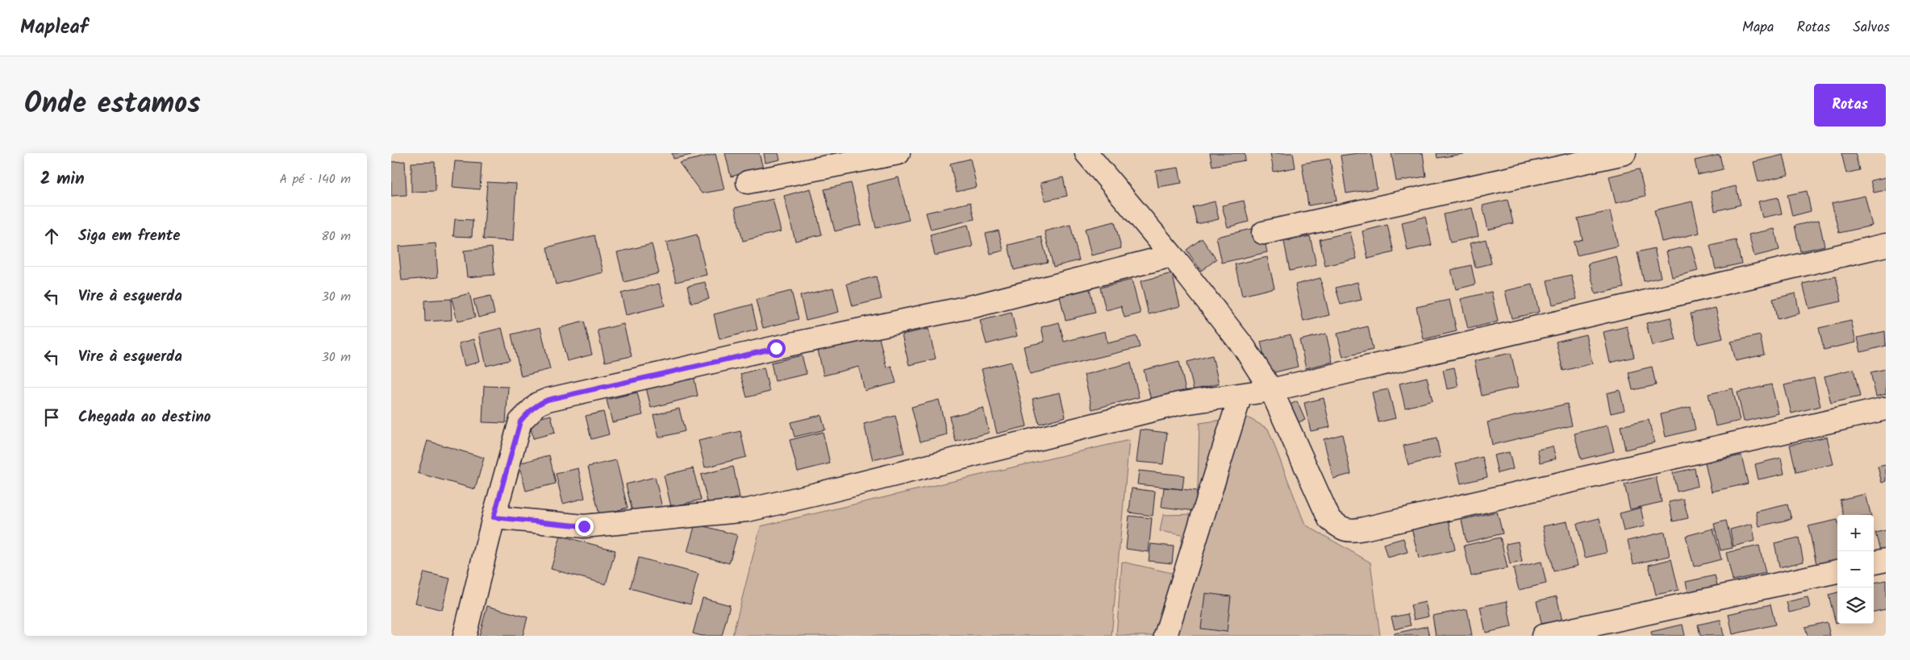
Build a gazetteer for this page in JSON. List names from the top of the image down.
{
  "page": {
    "header": "Mapleaf",
    "nav": ["Mapa", "Rotas", "Salvos"],
    "title": "Onde estamos",
    "buttons": "Rotas",
    "heading": ["2 min", "A pé · 140 m"],
    "list": [
      ["Siga em frente", "80 m"],
      ["Vire à esquerda", "30 m"],
      ["Vire à esquerda", "30 m"],
      "Chegada ao destino"
    ],
    "map_buttons": ["+", "−"]
  }
}
